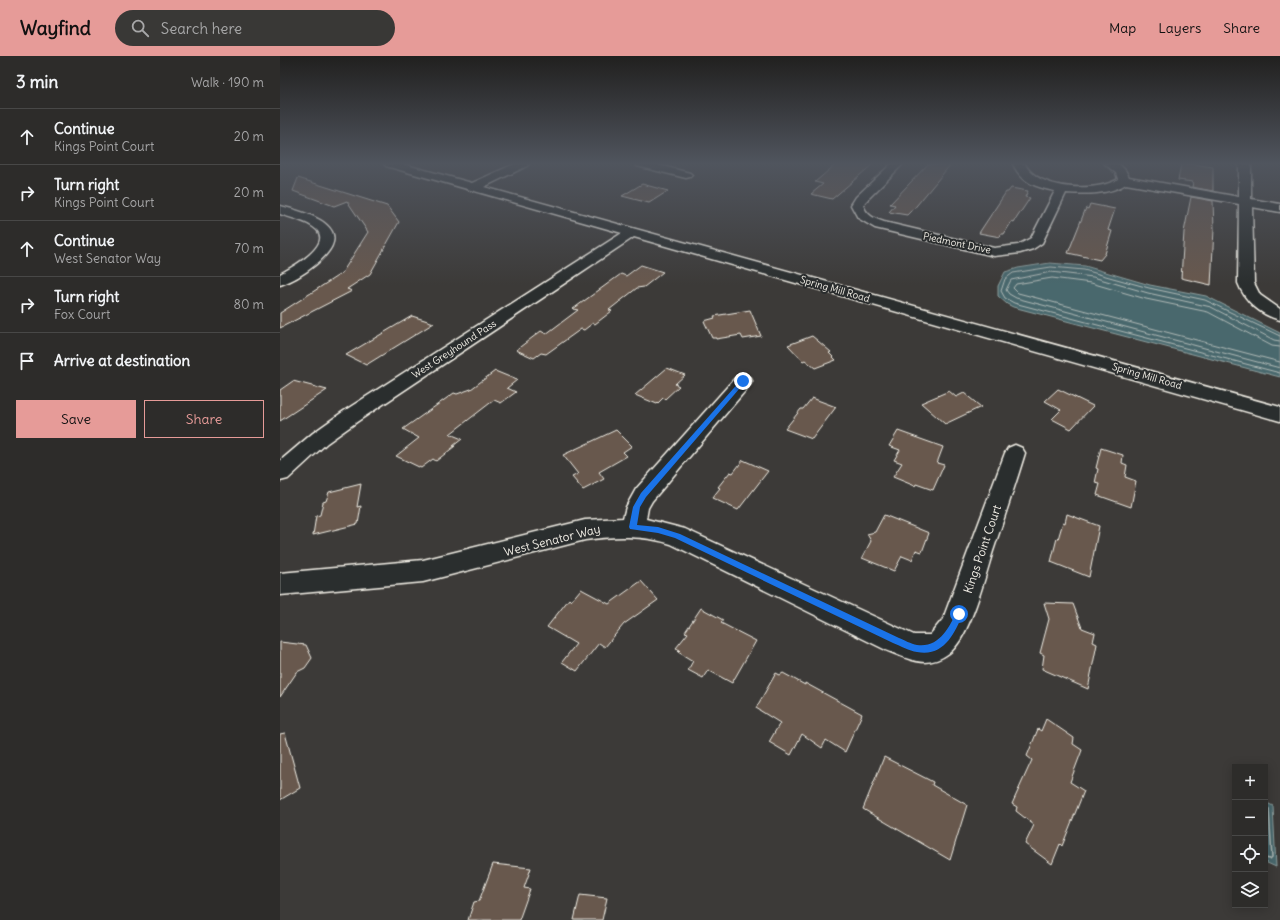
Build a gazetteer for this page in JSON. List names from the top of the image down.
{
  "streets": {
    "street": [
      "Piedmont Drive",
      "Spring Mill Road",
      "West Greyhound Pass",
      "West Senator Way",
      "Kings Point Court"
    ]
  },
  "crossings": [
    ["Spring Mill Road", "West Greyhound Pass"],
    ["West Senator Way", "Kings Point Court"]
  ],
  "page": {
    "header": "Wayfind",
    "search": "Search here",
    "nav": ["Map", "Layers", "Share"],
    "heading": ["3 min", "Walk · 190 m"],
    "list": [
      ["Continue", "Kings Point Court", "20 m"],
      ["Turn right", "Kings Point Court", "20 m"],
      ["Continue", "West Senator Way", "70 m"],
      ["Turn right", "Fox Court", "80 m"],
      "Arrive at destination"
    ],
    "buttons": ["Save", "Share"],
    "map_buttons": ["+", "−"]
  }
}
